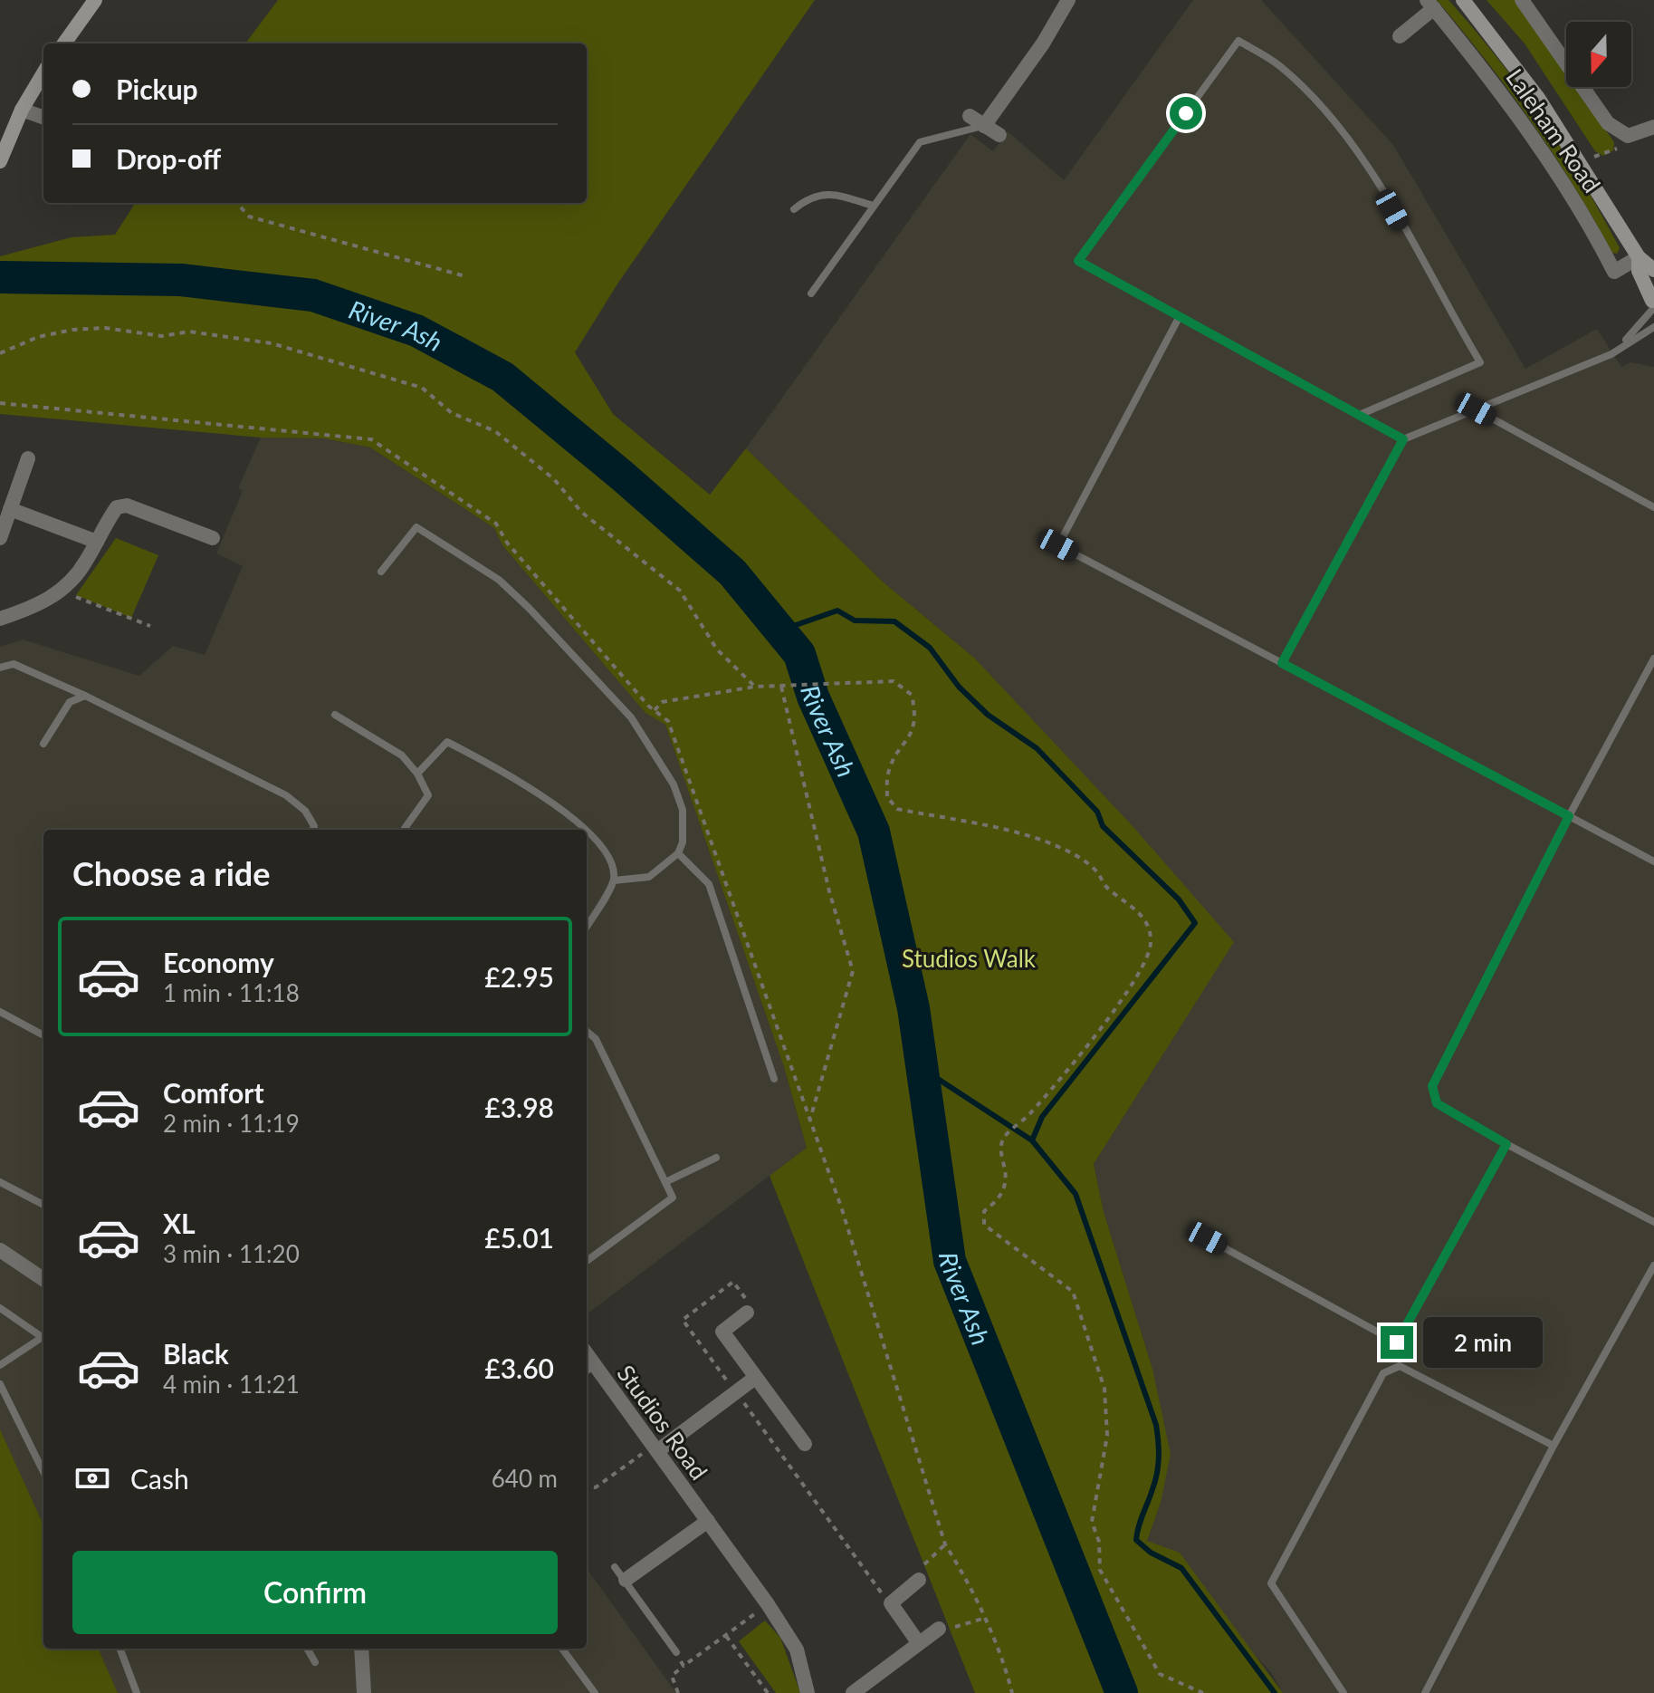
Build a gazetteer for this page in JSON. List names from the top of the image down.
{
  "streets": {
    "main road": ["Laleham Road"],
    "street": ["Studios Road"]
  },
  "water": ["River Ash"],
  "parks": ["Studios Walk"],
  "north": "bottom",
  "page": {
    "banner": ["Pickup", "Drop-off"],
    "heading": "Choose a ride",
    "list": [
      {
        "name": "Economy",
        "note": "1 min · 11:18",
        "value": "£2.95"
      },
      {
        "name": "Comfort",
        "note": "2 min · 11:19",
        "value": "£3.98"
      },
      {
        "name": "XL",
        "note": "3 min · 11:20",
        "value": "£5.01"
      },
      {
        "name": "Black",
        "note": "4 min · 11:21",
        "value": "£3.60"
      }
    ],
    "bubble": "2 min",
    "pay": ["Cash", "640 m"],
    "buttons": "Confirm"
  }
}
